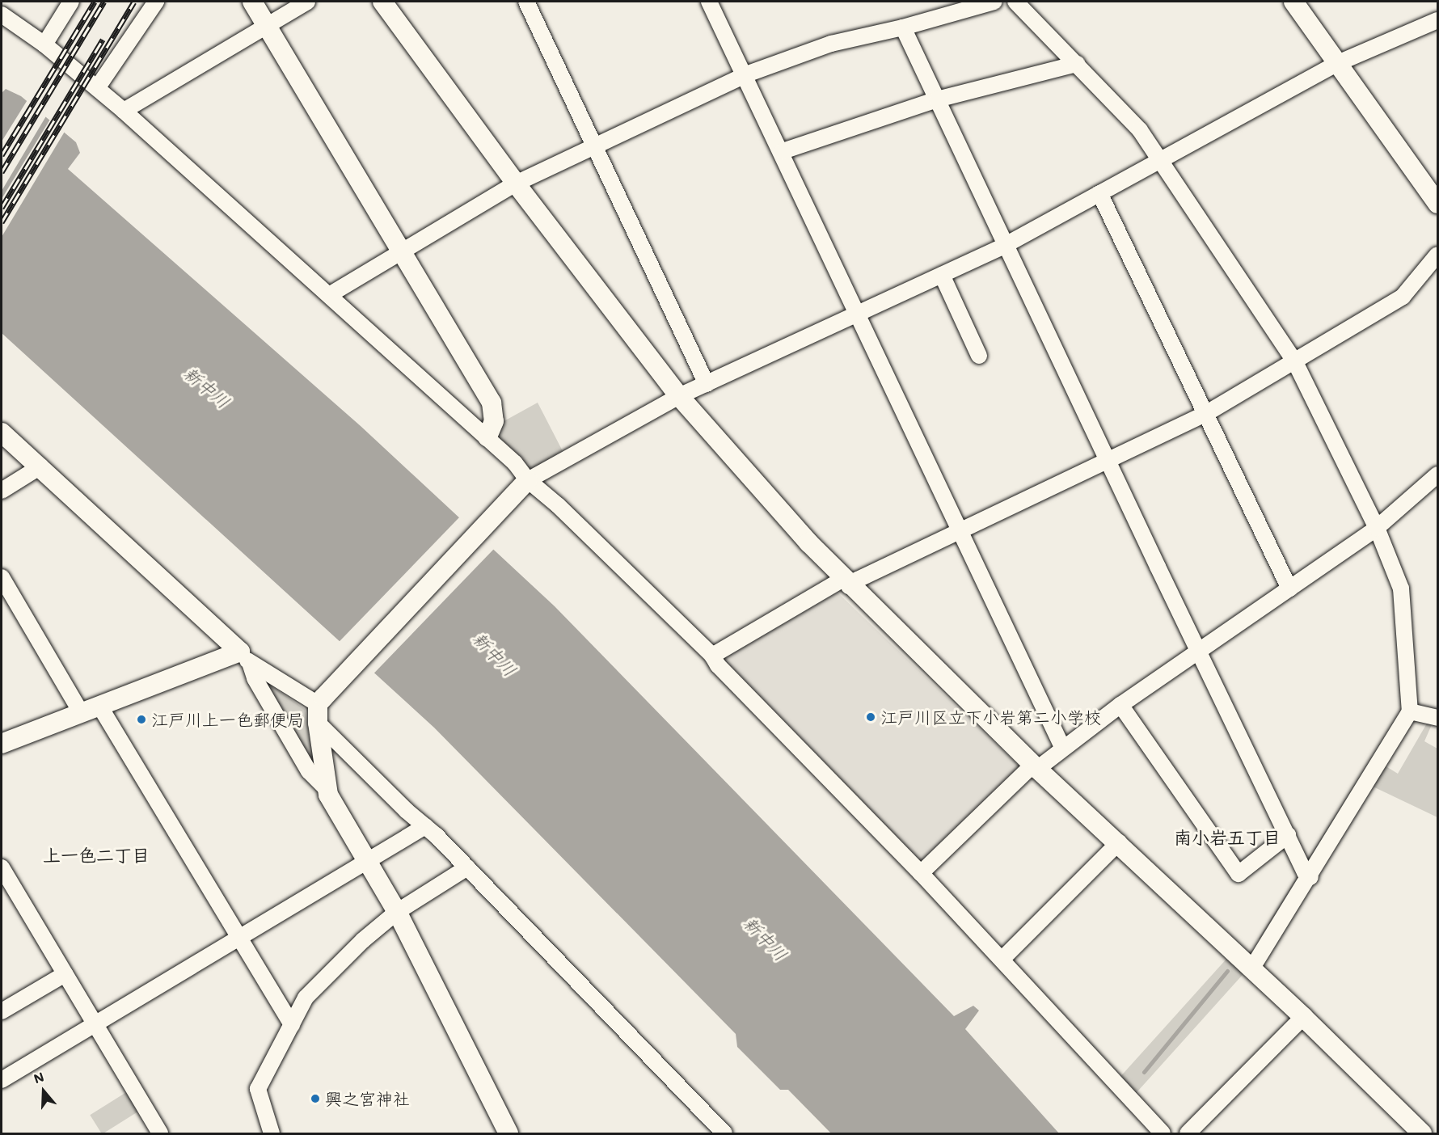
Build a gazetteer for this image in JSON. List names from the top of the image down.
{
  "districts": ["南小岩五丁目", "上一色二丁目"],
  "water": ["新中川"],
  "places": ["江戸川区立下小岩第二小学校", "江戸川上一色郵便局", "興之宮神社"],
  "north": "top"
}
